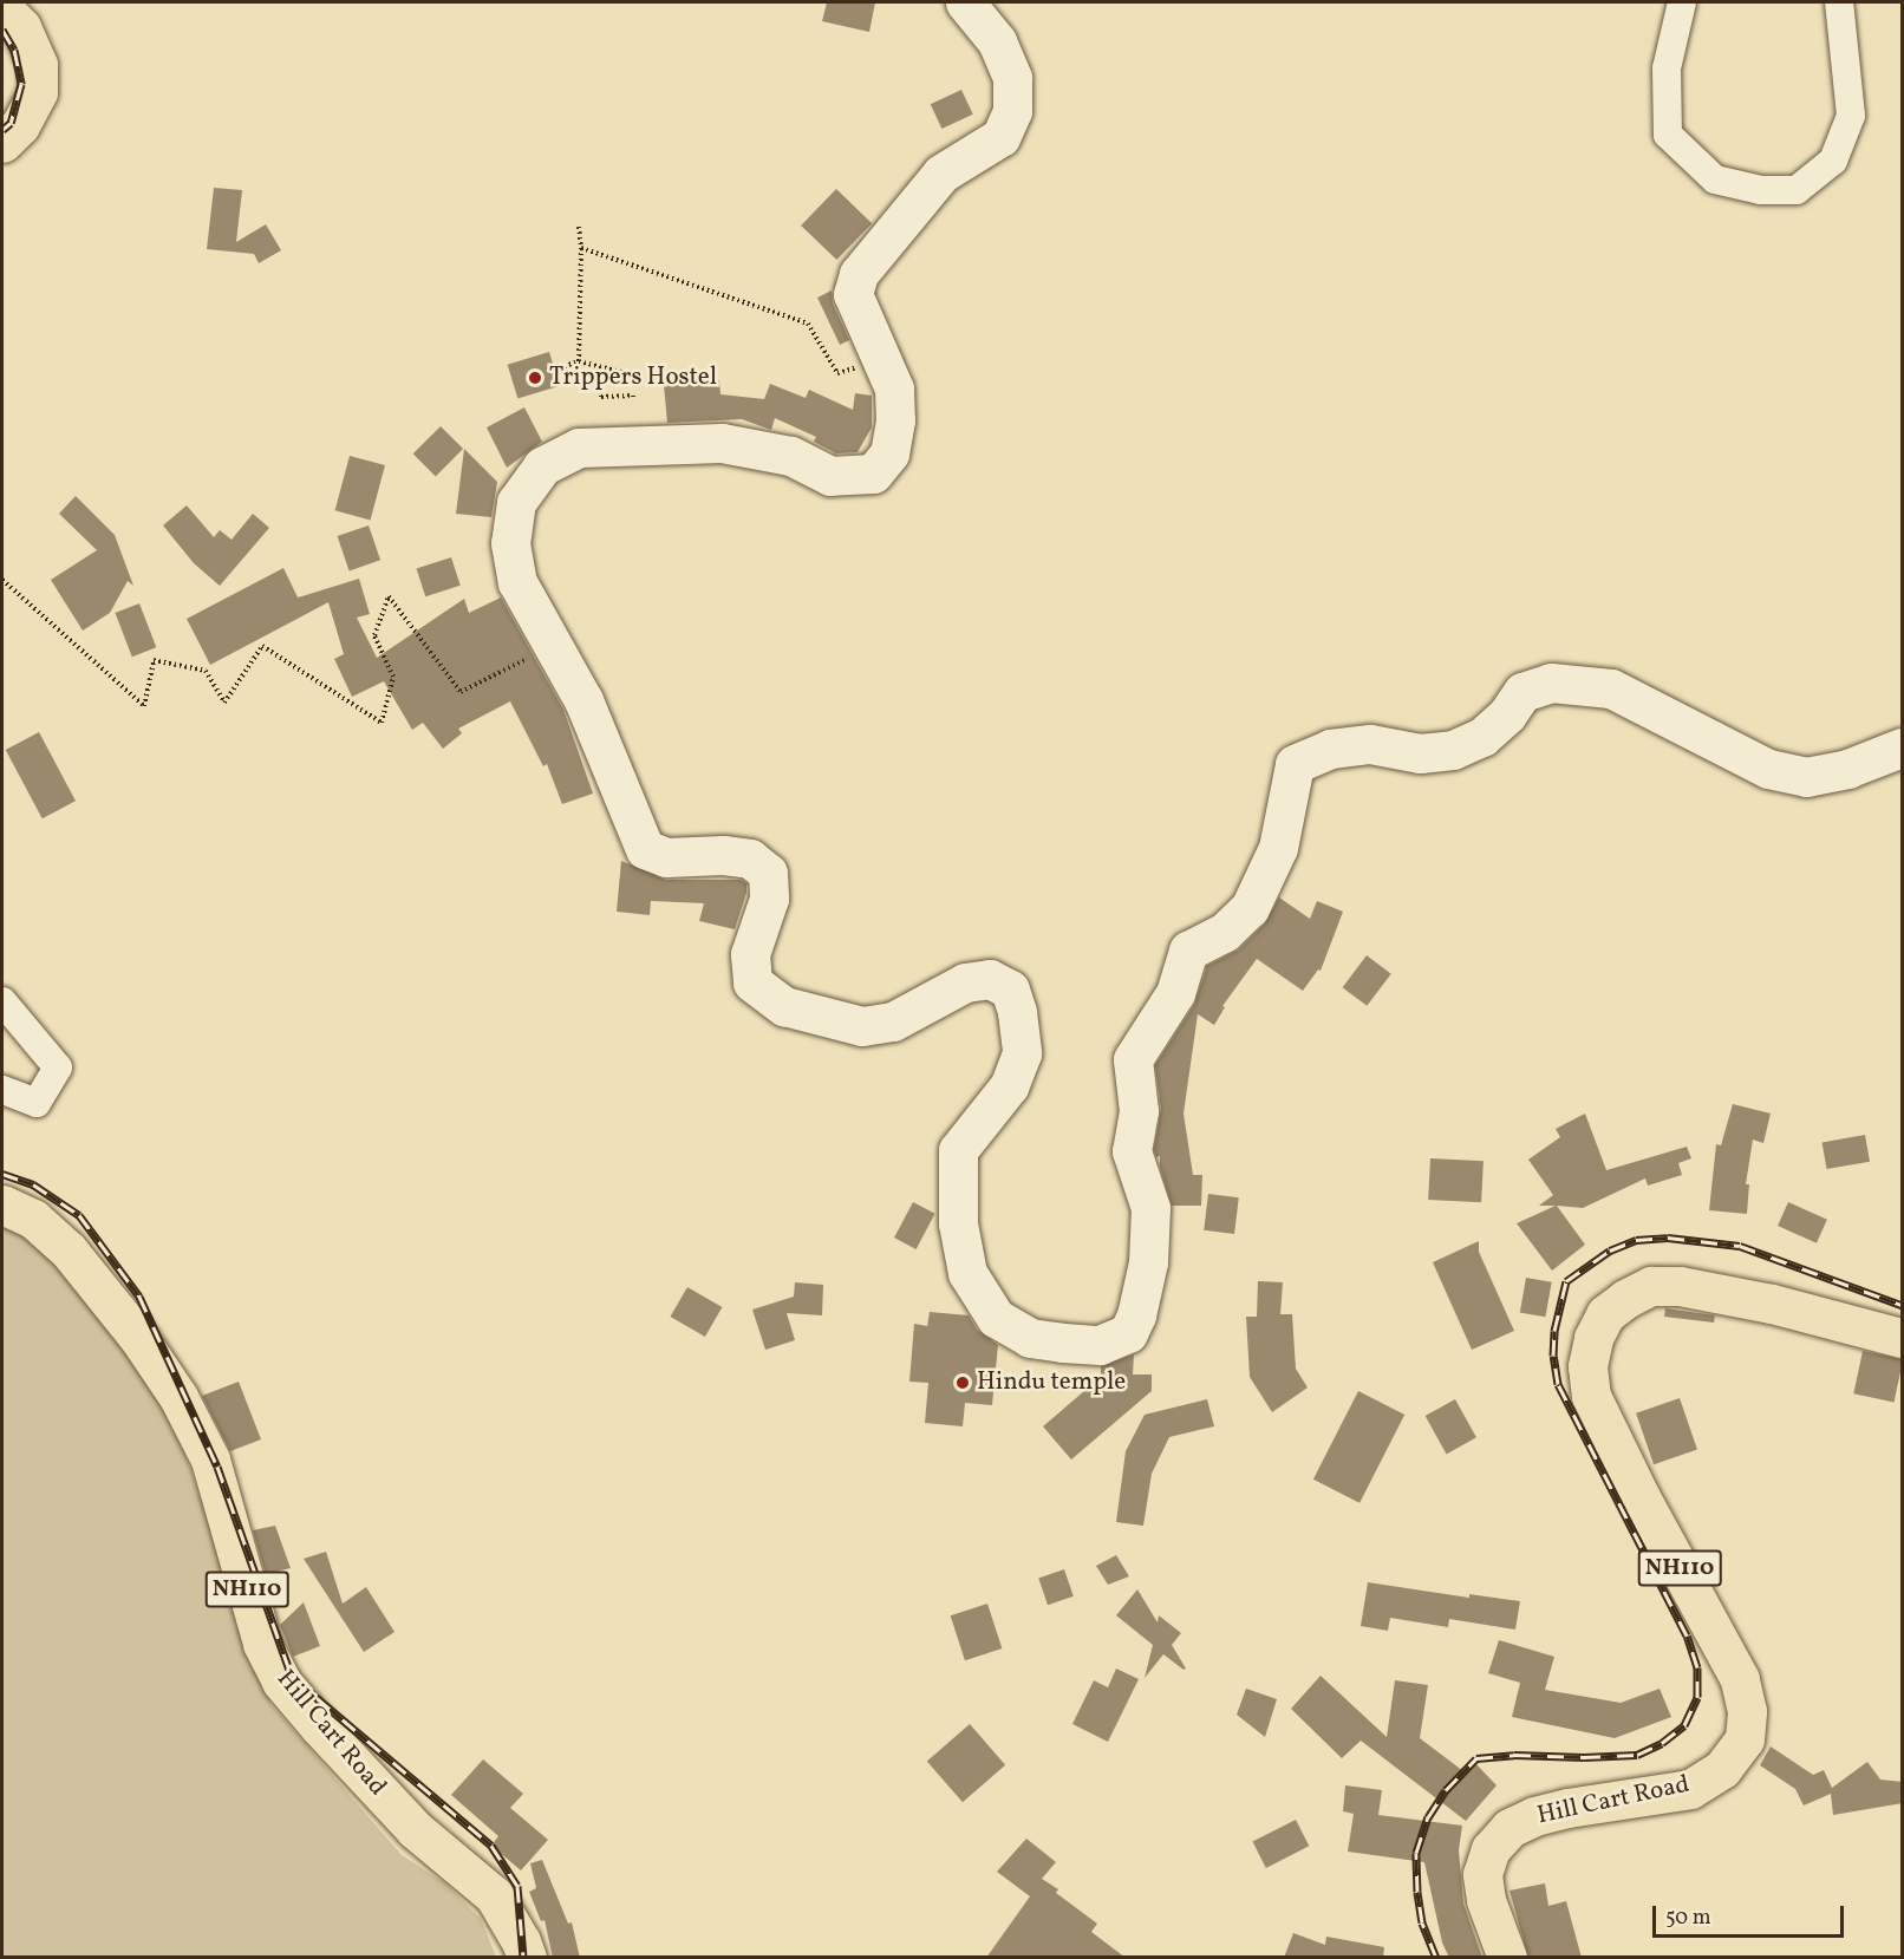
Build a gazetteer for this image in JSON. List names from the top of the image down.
{
  "streets": {
    "highway": ["NH110", "Hill Cart Road"]
  },
  "places": ["Trippers Hostel", "Hindu temple"],
  "scale_bar": "50 m"
}
